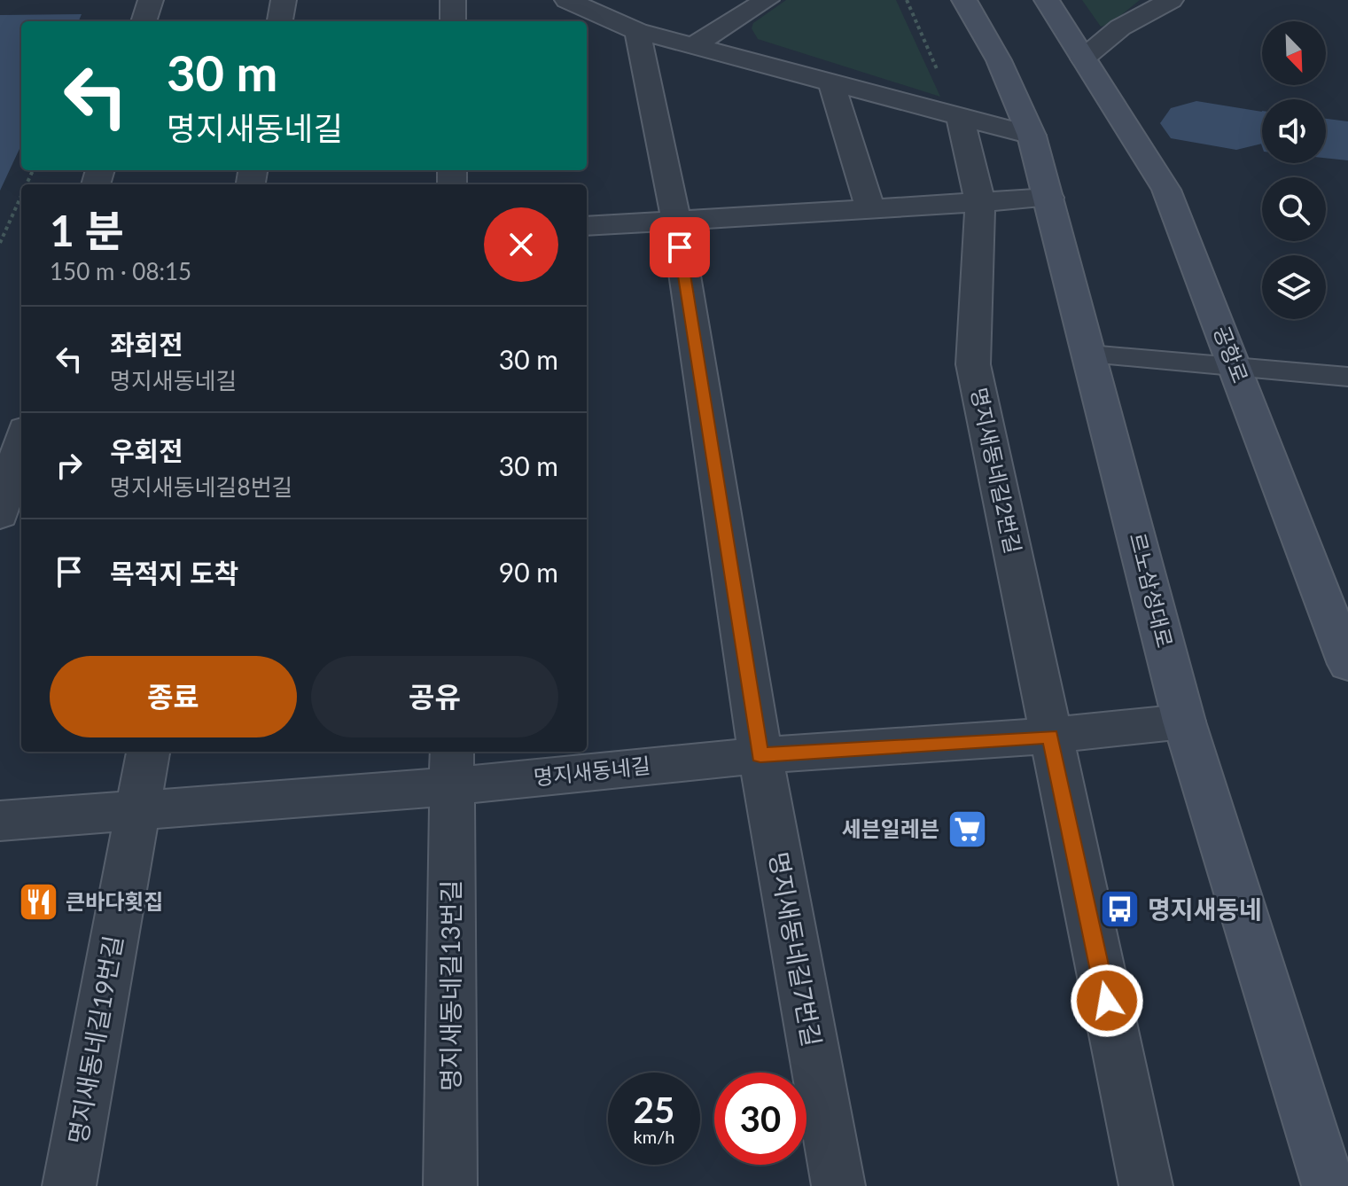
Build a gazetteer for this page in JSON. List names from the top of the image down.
{
  "streets": {
    "main road": ["공항로", "르노삼성대로"],
    "street": [
      "명지새동네길2번길",
      "명지새동네길",
      "명지새동네길7번길",
      "명지새동네길13번길",
      "명지새동네길19번길"
    ]
  },
  "crossings": [
    ["명지새동네길2번길", "명지새동네길"],
    ["르노삼성대로", "명지새동네길"],
    ["명지새동네길", "명지새동네길7번길"],
    ["명지새동네길", "명지새동네길13번길"],
    ["명지새동네길", "명지새동네길19번길"]
  ],
  "places": {
    "supermarket": ["세븐일레븐"],
    "restaurant": ["큰바다횟집"],
    "bus stop": ["명지새동네"]
  },
  "north": "bottom right",
  "page": {
    "turn": ["30 m", "명지새동네길"],
    "heading": ["1 분", "150 m · 08:15"],
    "list": [
      {
        "name": "좌회전",
        "note": "명지새동네길",
        "value": "30 m"
      },
      {
        "name": "우회전",
        "note": "명지새동네길8번길",
        "value": "30 m"
      },
      {
        "name": "목적지 도착",
        "value": "90 m"
      }
    ],
    "buttons": ["종료", "공유"],
    "speed": "25 km/h",
    "limit": "30"
  }
}
